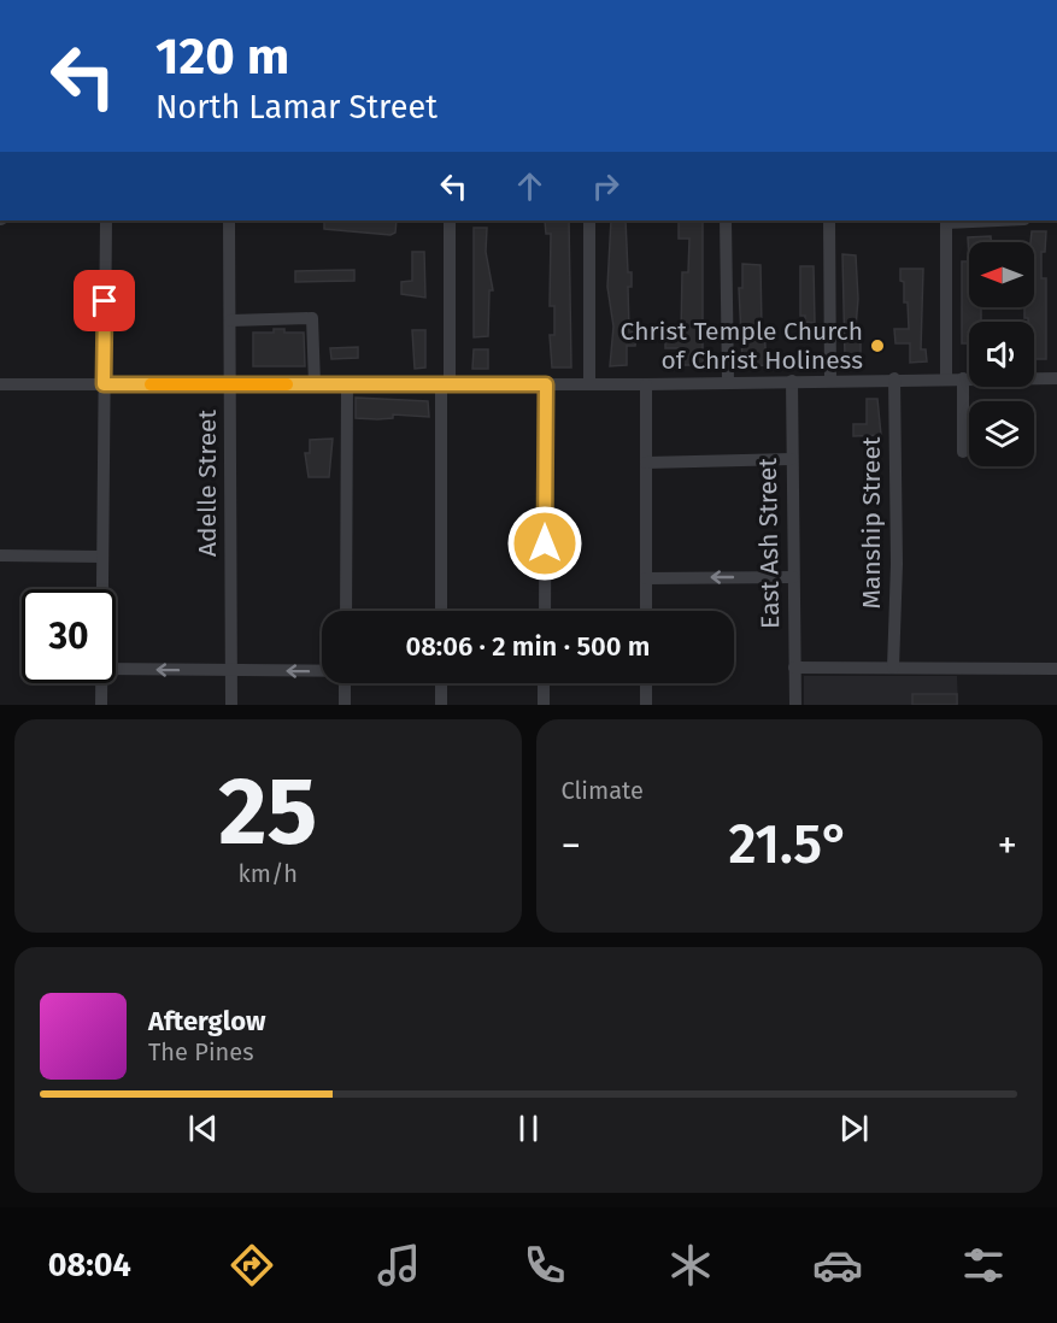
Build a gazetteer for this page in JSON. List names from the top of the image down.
{
  "streets": {
    "street": ["Adelle Street", "Manship Street", "East Ash Street"]
  },
  "places": ["Christ Temple Church of Christ Holiness"],
  "north": "left",
  "page": {
    "turn": ["120 m", "North Lamar Street"],
    "limit": "30",
    "trip": "08:06 · 2 min · 500 m",
    "tile": [
      ["25", "km/h"],
      "Climate"
    ],
    "heat": ["−", "21.5°", "+"],
    "song": ["Afterglow", "The Pines"],
    "tabs": "08:04"
  }
}
